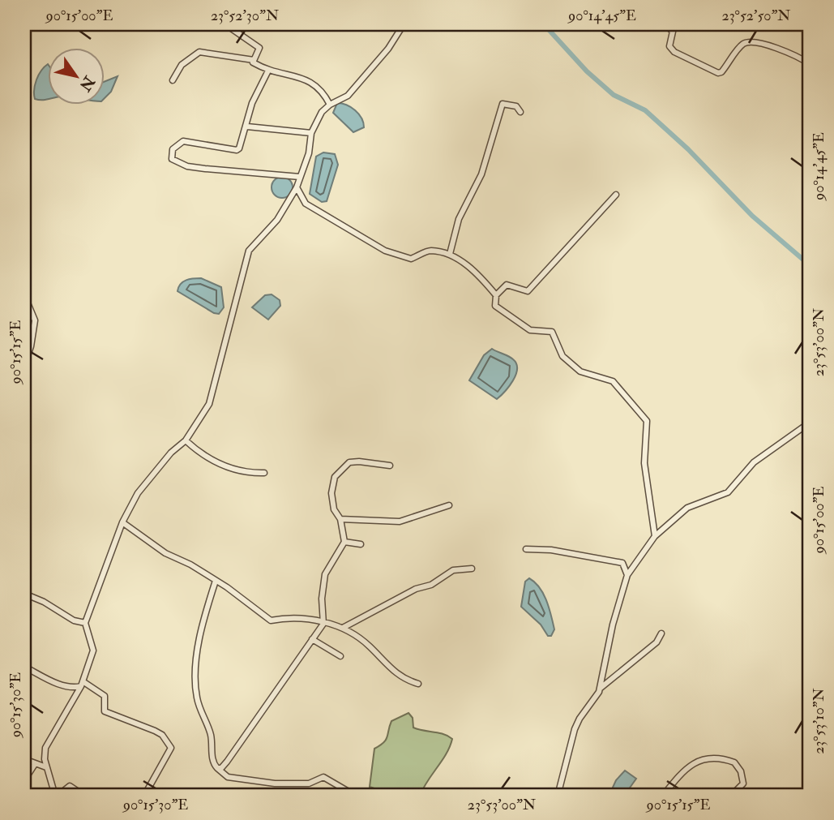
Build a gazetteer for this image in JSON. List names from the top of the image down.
{
  "north": "bottom right",
  "coordinates": [
    "90°15'00\"E",
    "23°52'30\"N",
    "90°14'45\"E",
    "23°52'50\"N",
    "23°53'00\"N",
    "90°15'15\"E",
    "90°15'30\"E",
    "23°53'10\"N"
  ]
}
